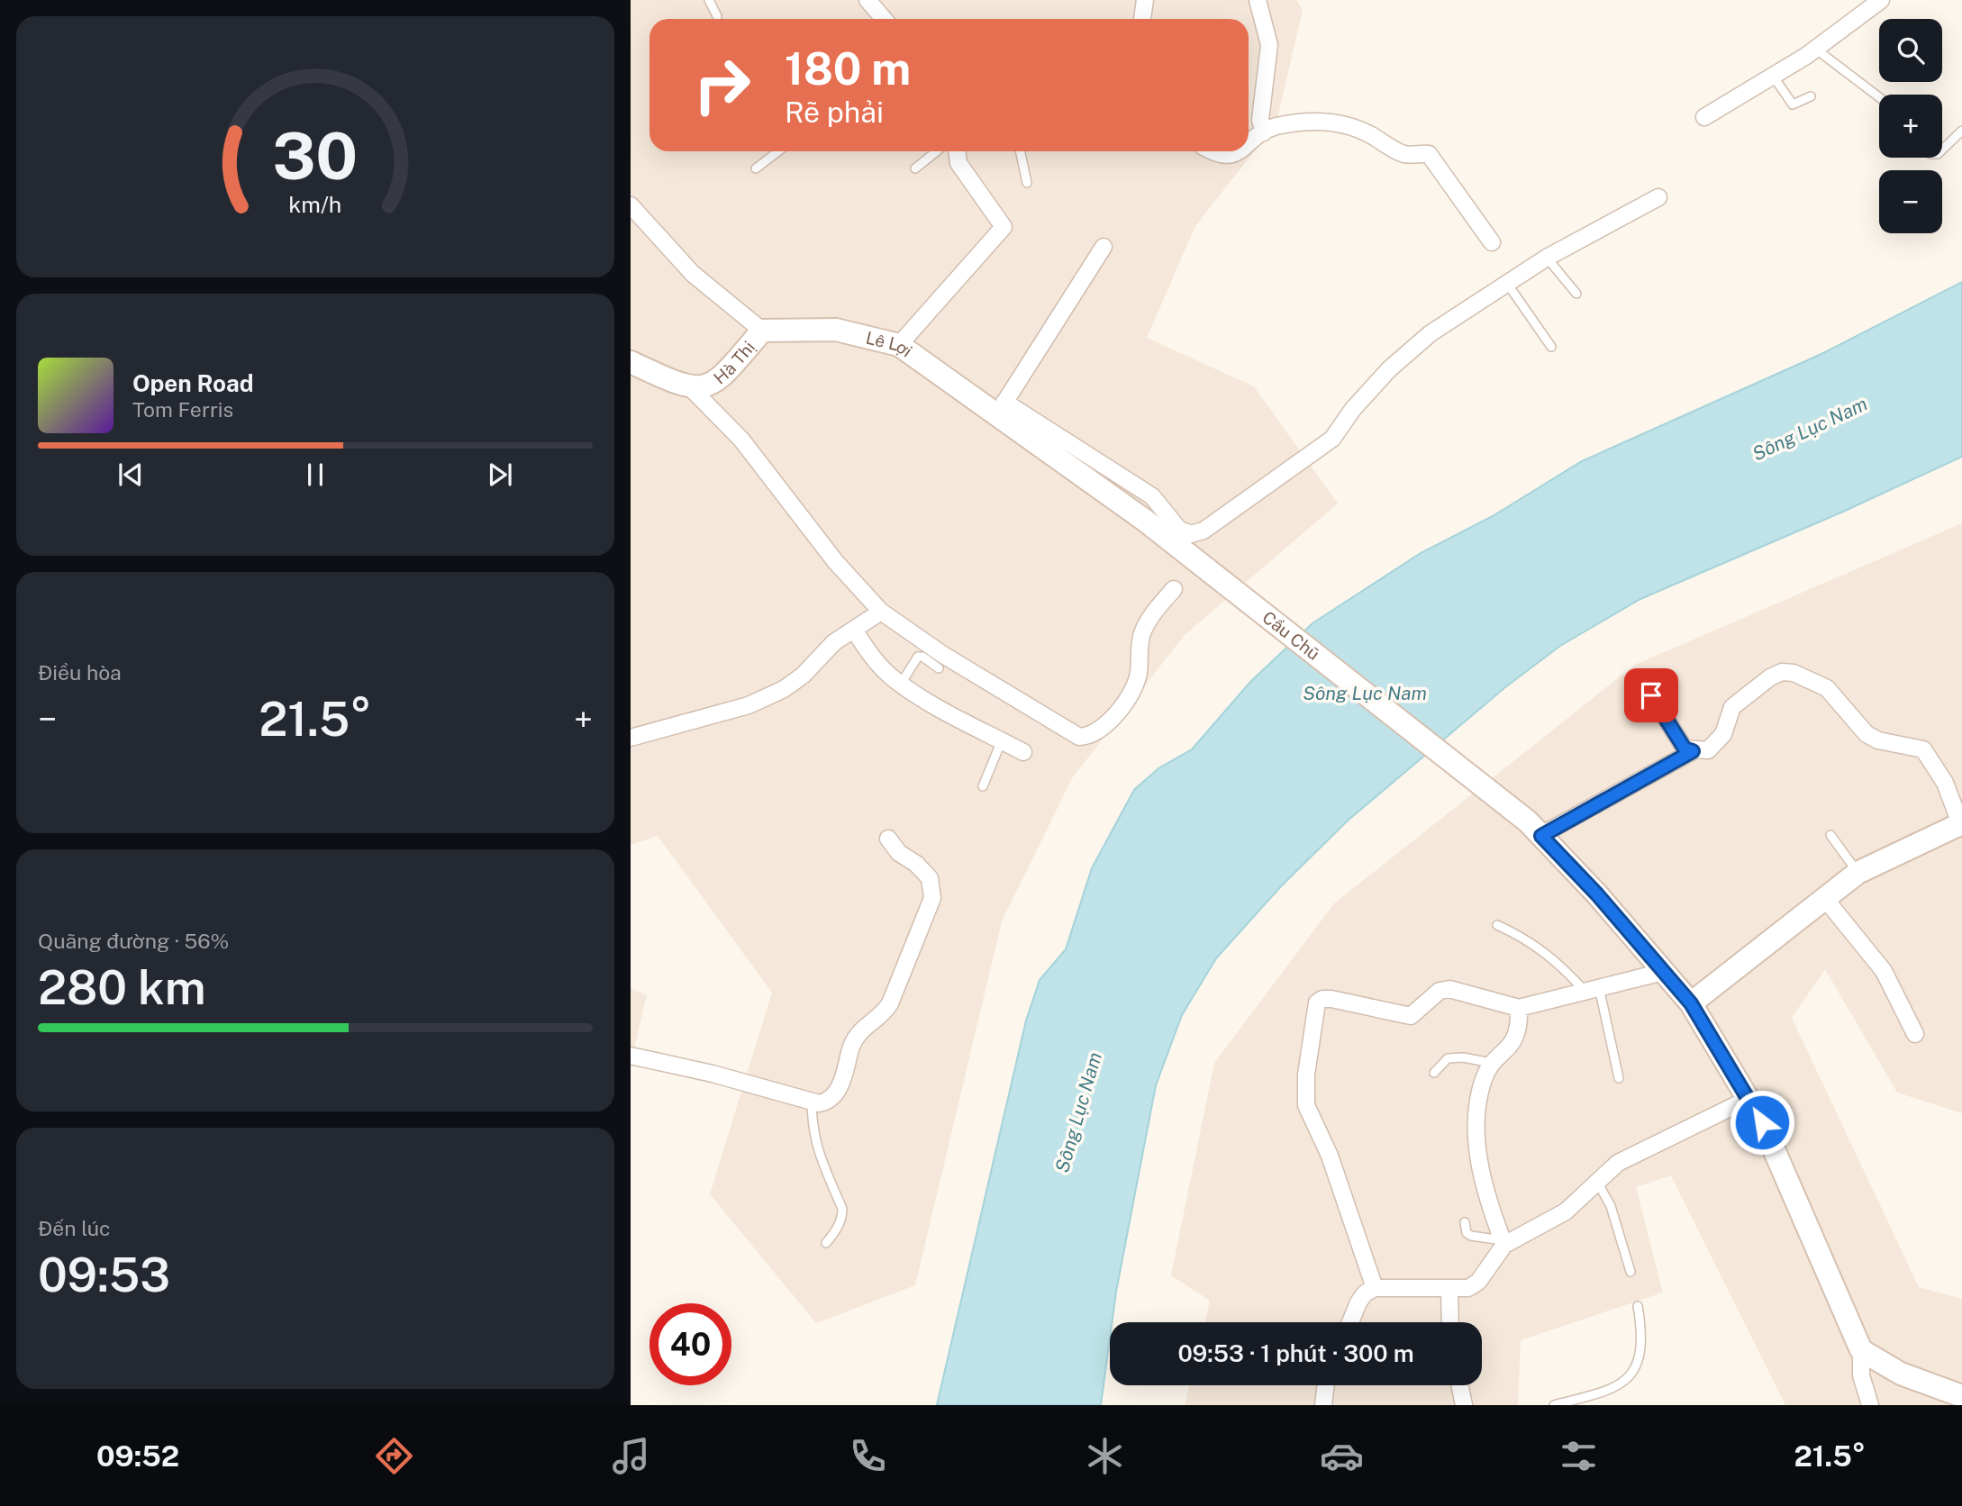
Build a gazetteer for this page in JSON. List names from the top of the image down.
{
  "streets": {
    "street": ["Lê Lợi", "Hà Thị", "Cầu Chũ"]
  },
  "crossings": [
    ["Lê Lợi", "Hà Thị"],
    ["Lê Lợi", "Cầu Chũ"]
  ],
  "water": ["Sông Lục Nam"],
  "page": {
    "map_buttons": ["+", "−"],
    "turn": ["180 m", "Rẽ phải"],
    "song": ["Open Road", "Tom Ferris"],
    "tile": [
      "Điều hòa",
      ["Quãng đường · 56%", "280 km"],
      ["Đến lúc", "09:53"]
    ],
    "heat": ["−", "21.5°", "+"],
    "limit": "40",
    "trip": "09:53 · 1 phút · 300 m",
    "tabs": ["09:52", "21.5°"],
    "gauge": ["30", "km/h"]
  }
}
